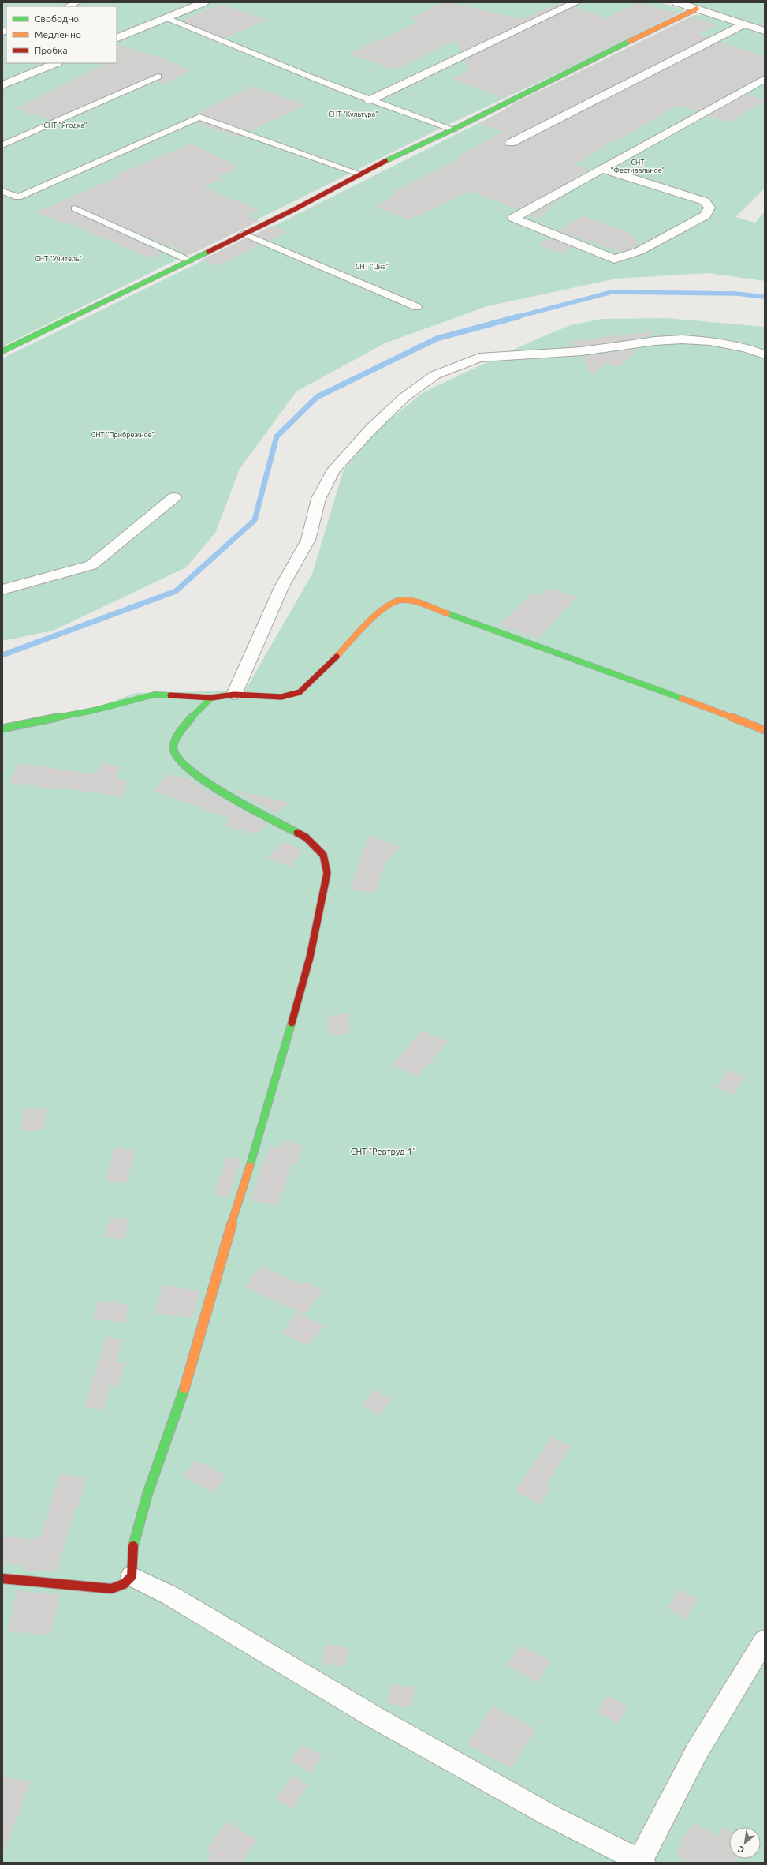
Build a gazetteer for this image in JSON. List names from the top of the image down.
{
  "parks": [
    "СНТ \"Культура\"",
    "СНТ \"Ягодка\"",
    "СНТ \"Фестивальное\"",
    "СНТ \"Учитель\"",
    "СНТ \"Цна\"",
    "СНТ \"Прибрежное\"",
    "СНТ \"Ревтруд-1\""
  ],
  "legend": ["Свободно", "Медленно", "Пробка"],
  "north": "bottom left"
}
